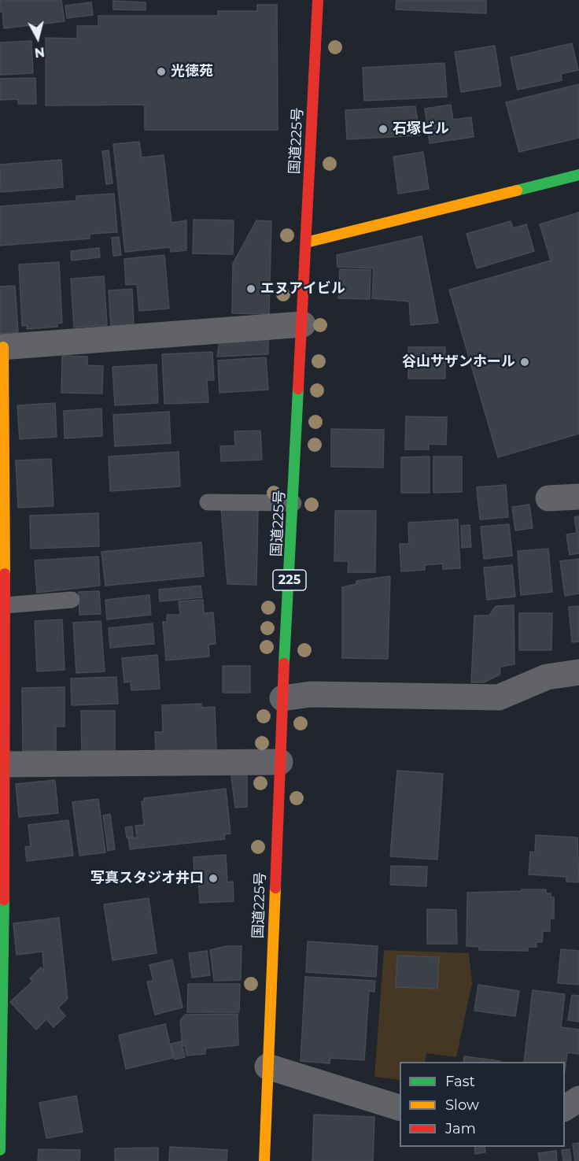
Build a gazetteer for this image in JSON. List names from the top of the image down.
{
  "streets": {
    "main road": ["国道225号", "225"]
  },
  "places": [
    "光徳苑",
    "石塚ビル",
    "エヌアイビル",
    "谷山サザンホール",
    "写真スタジオ井口"
  ],
  "legend": ["Fast", "Slow", "Jam"],
  "north": "bottom"
}
